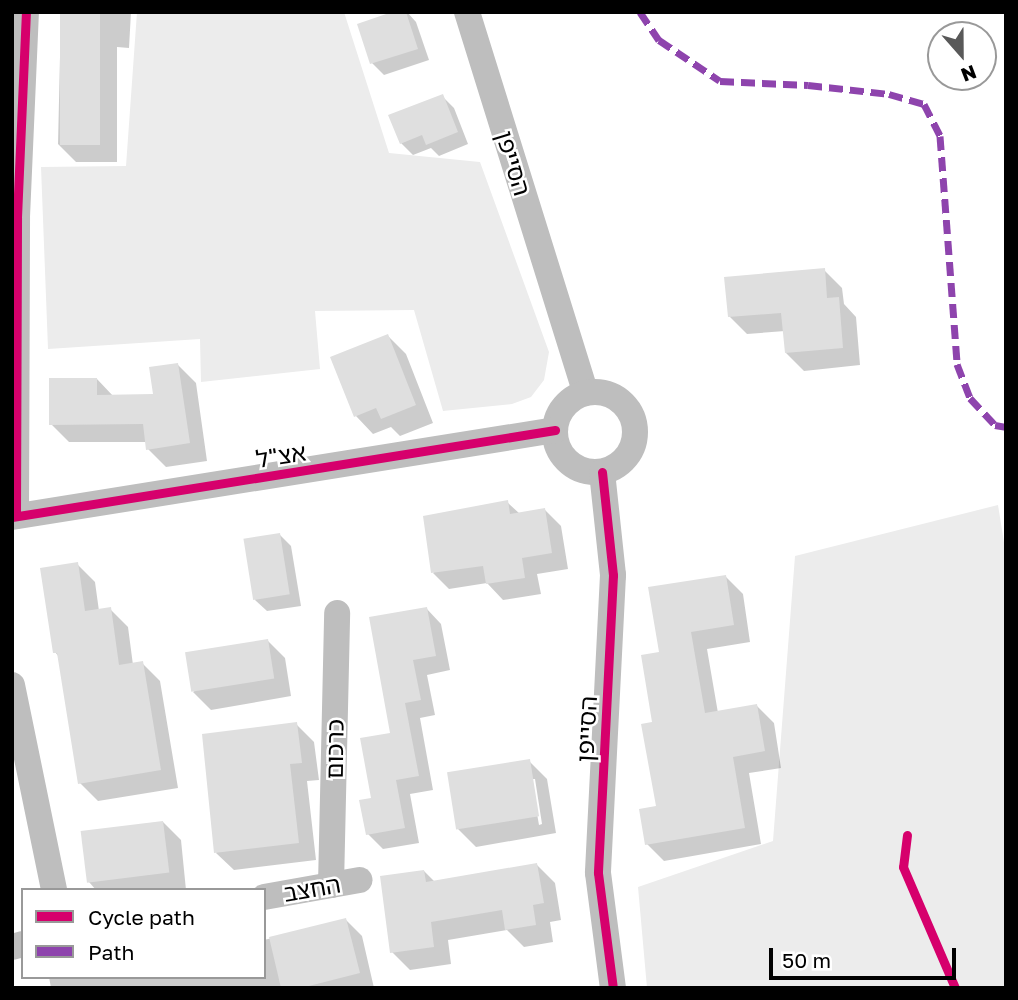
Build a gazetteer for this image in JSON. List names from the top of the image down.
{
  "streets": {
    "street": [
      "הסייפן",
      "אצ\"ל",
      "כרכום",
      "החצב"
    ]
  },
  "crossings": [
    ["הסייפן", "אצ\"ל"],
    ["כרכום", "החצב"]
  ],
  "legend": ["Cycle path", "Path"],
  "scale_bar": "50 m",
  "north": "bottom"
}
